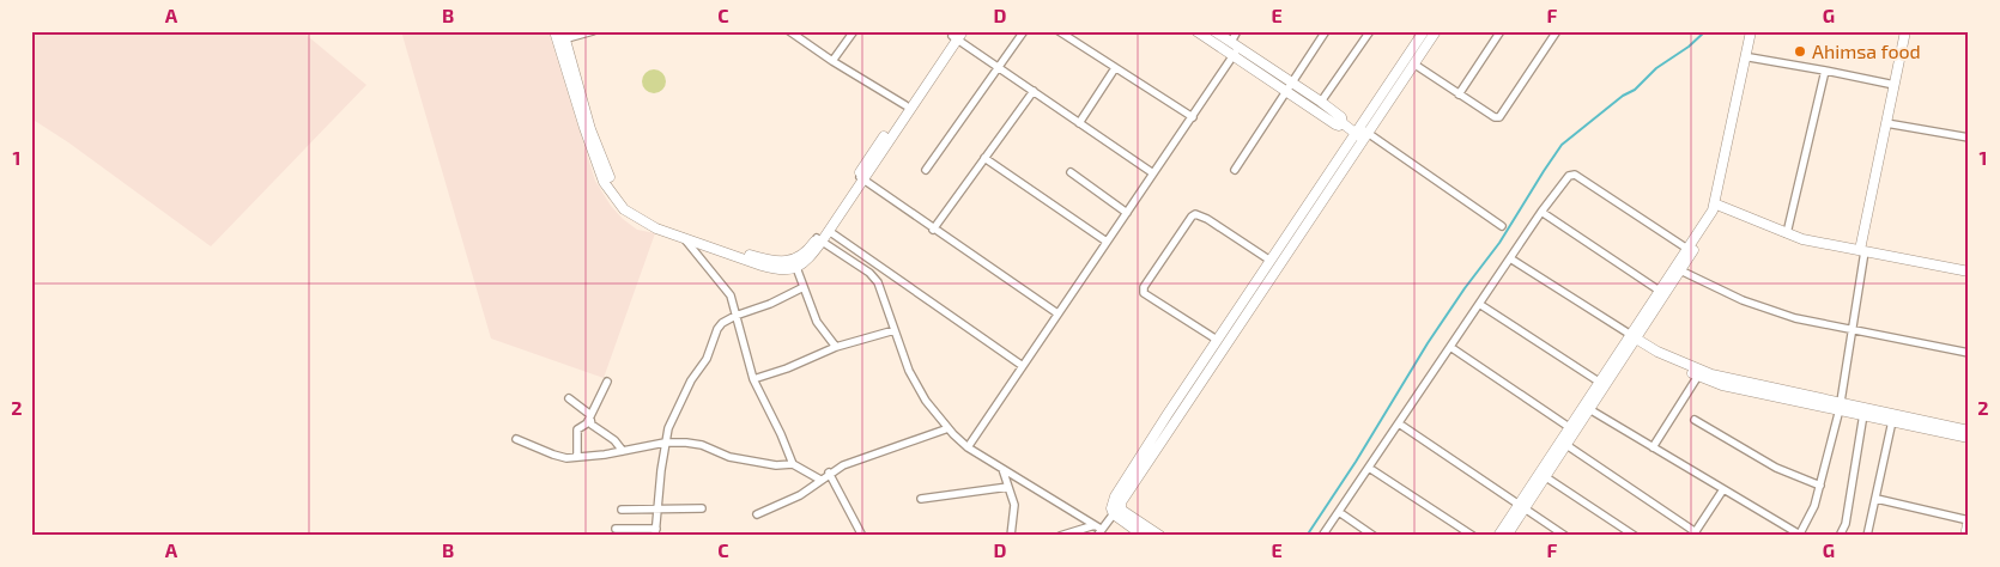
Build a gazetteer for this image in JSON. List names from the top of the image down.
{
  "places": ["Ahimsa food"],
  "grid": {
    "columns": [
      "A",
      "B",
      "C",
      "D",
      "E",
      "F",
      "G"
    ],
    "rows": ["1", "2"]
  }
}
